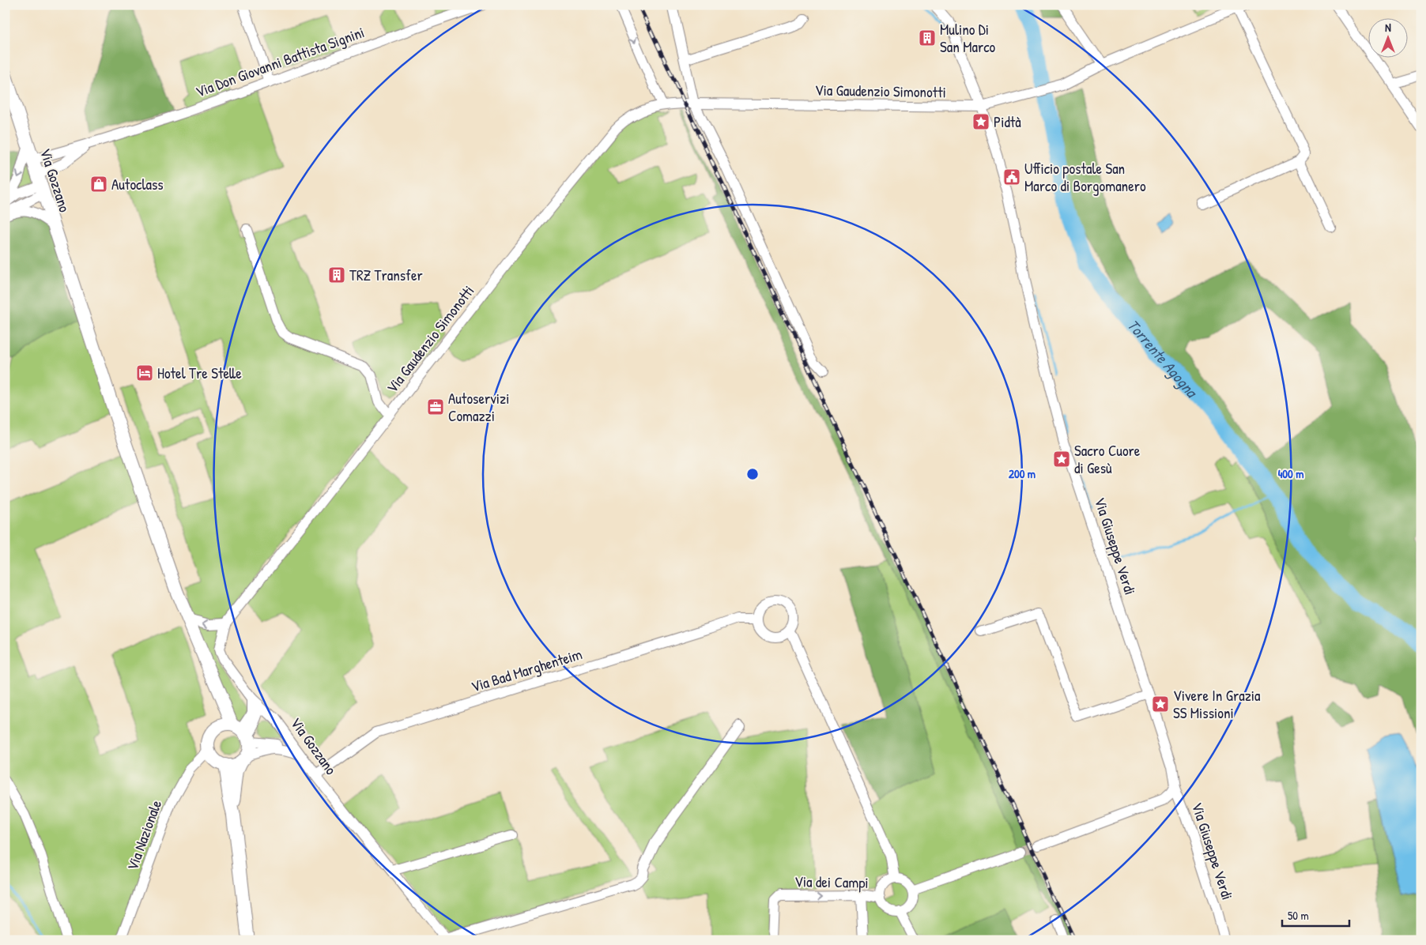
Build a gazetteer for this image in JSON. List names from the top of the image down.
{
  "streets": {
    "main road": ["Via Gozzano"],
    "street": [
      "Via Don Giovanni Battista Signini",
      "Via Gaudenzio Simonotti",
      "Via Giuseppe Verdi",
      "Via Bad Marghenteim",
      "Via Nazionale",
      "Via dei Campi"
    ]
  },
  "crossings": [
    ["Via Don Giovanni Battista Signini", "Via Gozzano"],
    ["Via Gaudenzio Simonotti", "Via Gozzano"],
    ["Via Gaudenzio Simonotti", "Via Giuseppe Verdi"],
    ["Via Gozzano", "Via Bad Marghenteim"]
  ],
  "water": ["Torrente Agogna"],
  "places": {
    "building": ["Mulino Di San Marco", "TRZ Transfer"],
    "place": ["Pidtà", "Sacro Cuore di Gesù", "Vivere In Grazia SS Missioni"],
    "public building": ["Ufficio postale San Marco di Borgomanero"],
    "shop": ["Autoclass"],
    "hotel": ["Hotel Tre Stelle"],
    "office": ["Autoservizi Comazzi"]
  },
  "scale_bar": "50 m",
  "north": "top",
  "rings": ["200 m", "400 m"]
}
